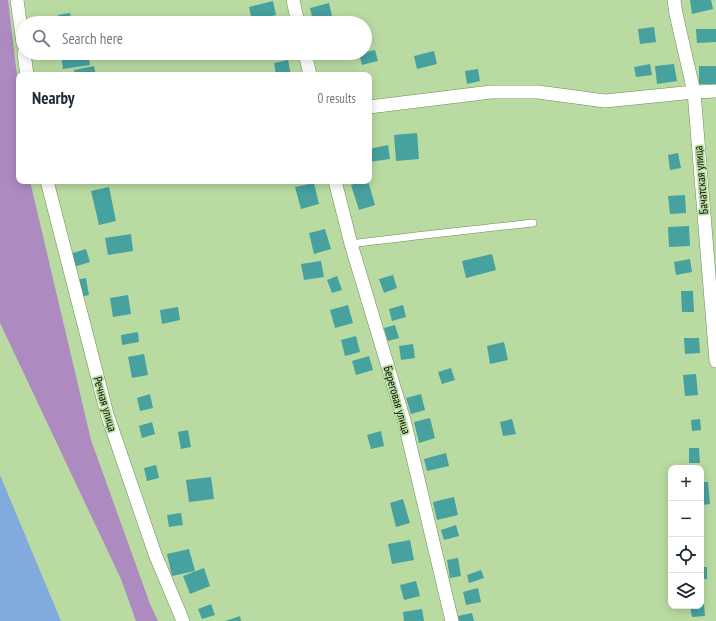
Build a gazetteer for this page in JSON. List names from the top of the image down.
{
  "streets": {
    "street": ["Бачатская улица", "Береговая улица", "Речная улица"]
  },
  "page": {
    "search": "Search here",
    "heading": ["Nearby", "0 results"],
    "map_buttons": ["+", "−"]
  }
}
